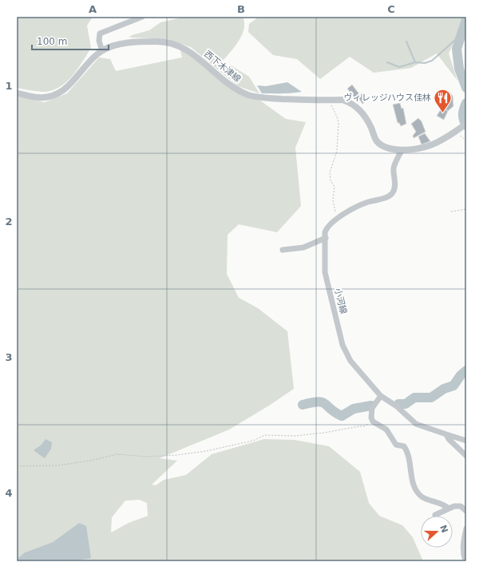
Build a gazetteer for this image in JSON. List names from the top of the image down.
{
  "streets": {
    "street": ["西下木津線", "小河線"]
  },
  "crossings": [
    ["西下木津線", "小河線"]
  ],
  "places": {
    "restaurant": ["ヴィレッジハウス佳林"]
  },
  "scale_bar": "100 m",
  "north": "right",
  "grid": {
    "columns": ["A", "B", "C"],
    "rows": [
      "1",
      "2",
      "3",
      "4"
    ]
  }
}
